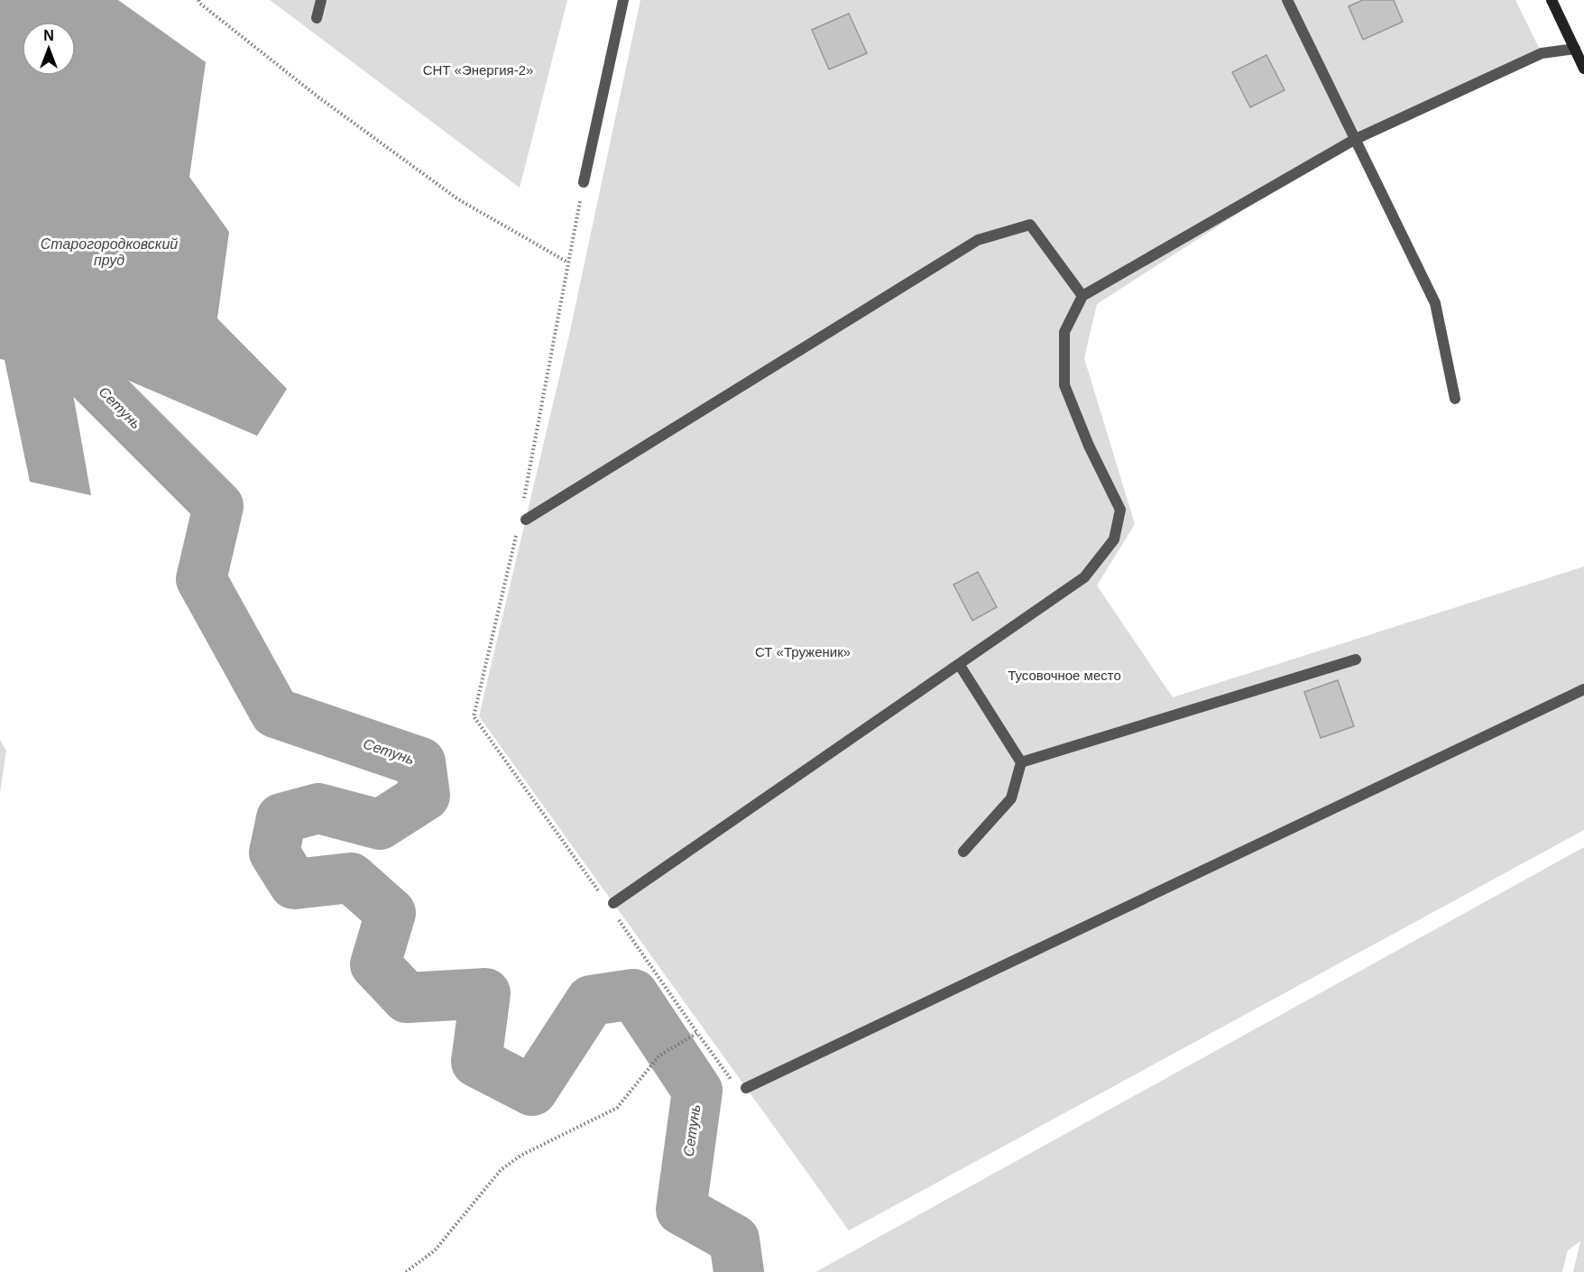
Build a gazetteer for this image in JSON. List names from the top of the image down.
{
  "water": ["Старогородковский пруд", "Сетунь"],
  "parks": ["СНТ «Энергия-2»", "СТ «Труженик»", "Тусовочное место"],
  "north": "top"
}
